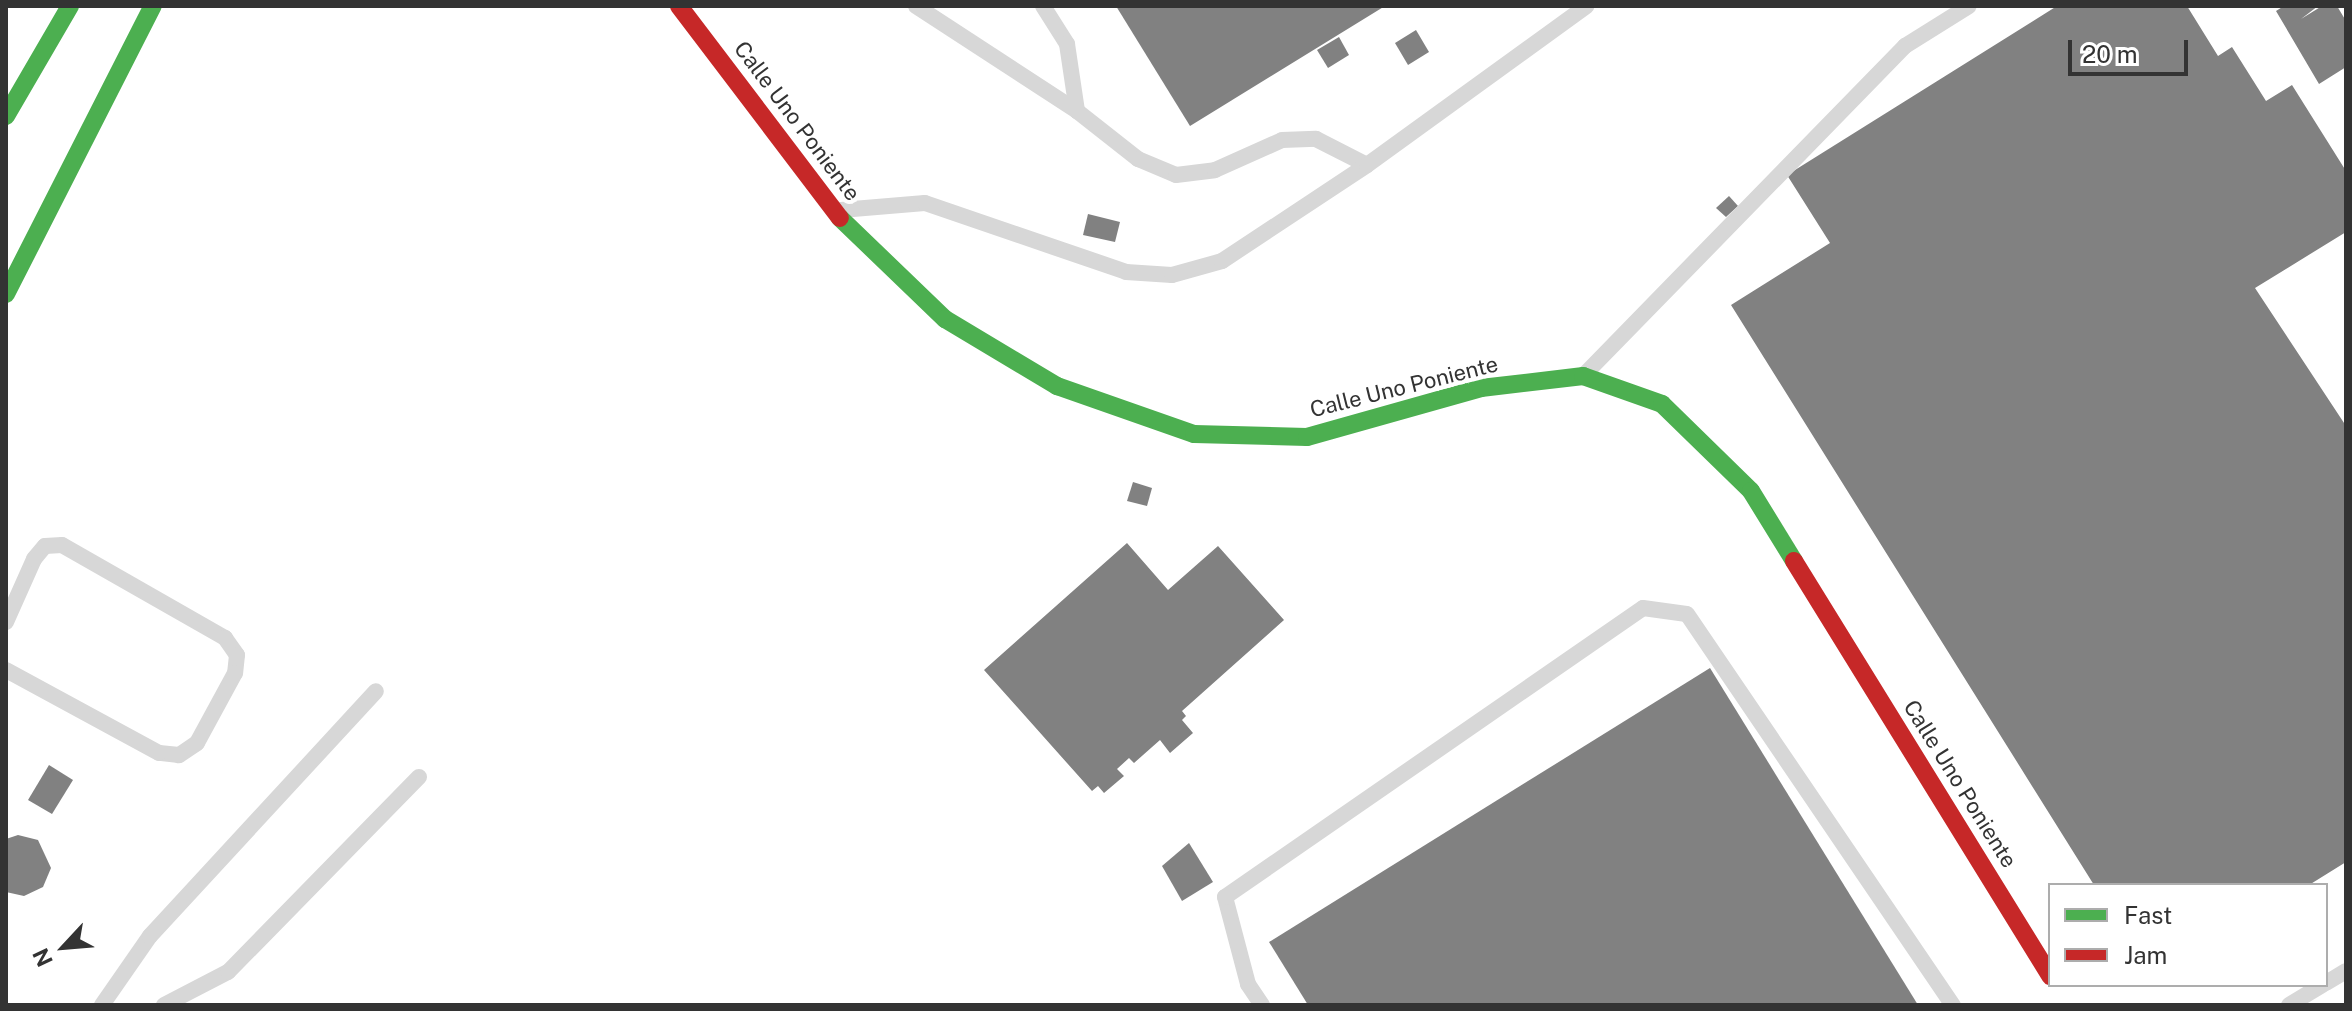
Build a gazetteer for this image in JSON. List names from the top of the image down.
{
  "streets": {
    "main road": ["Calle Uno Poniente"]
  },
  "legend": ["Fast", "Jam"],
  "scale_bar": "20 m",
  "north": "bottom left"
}
